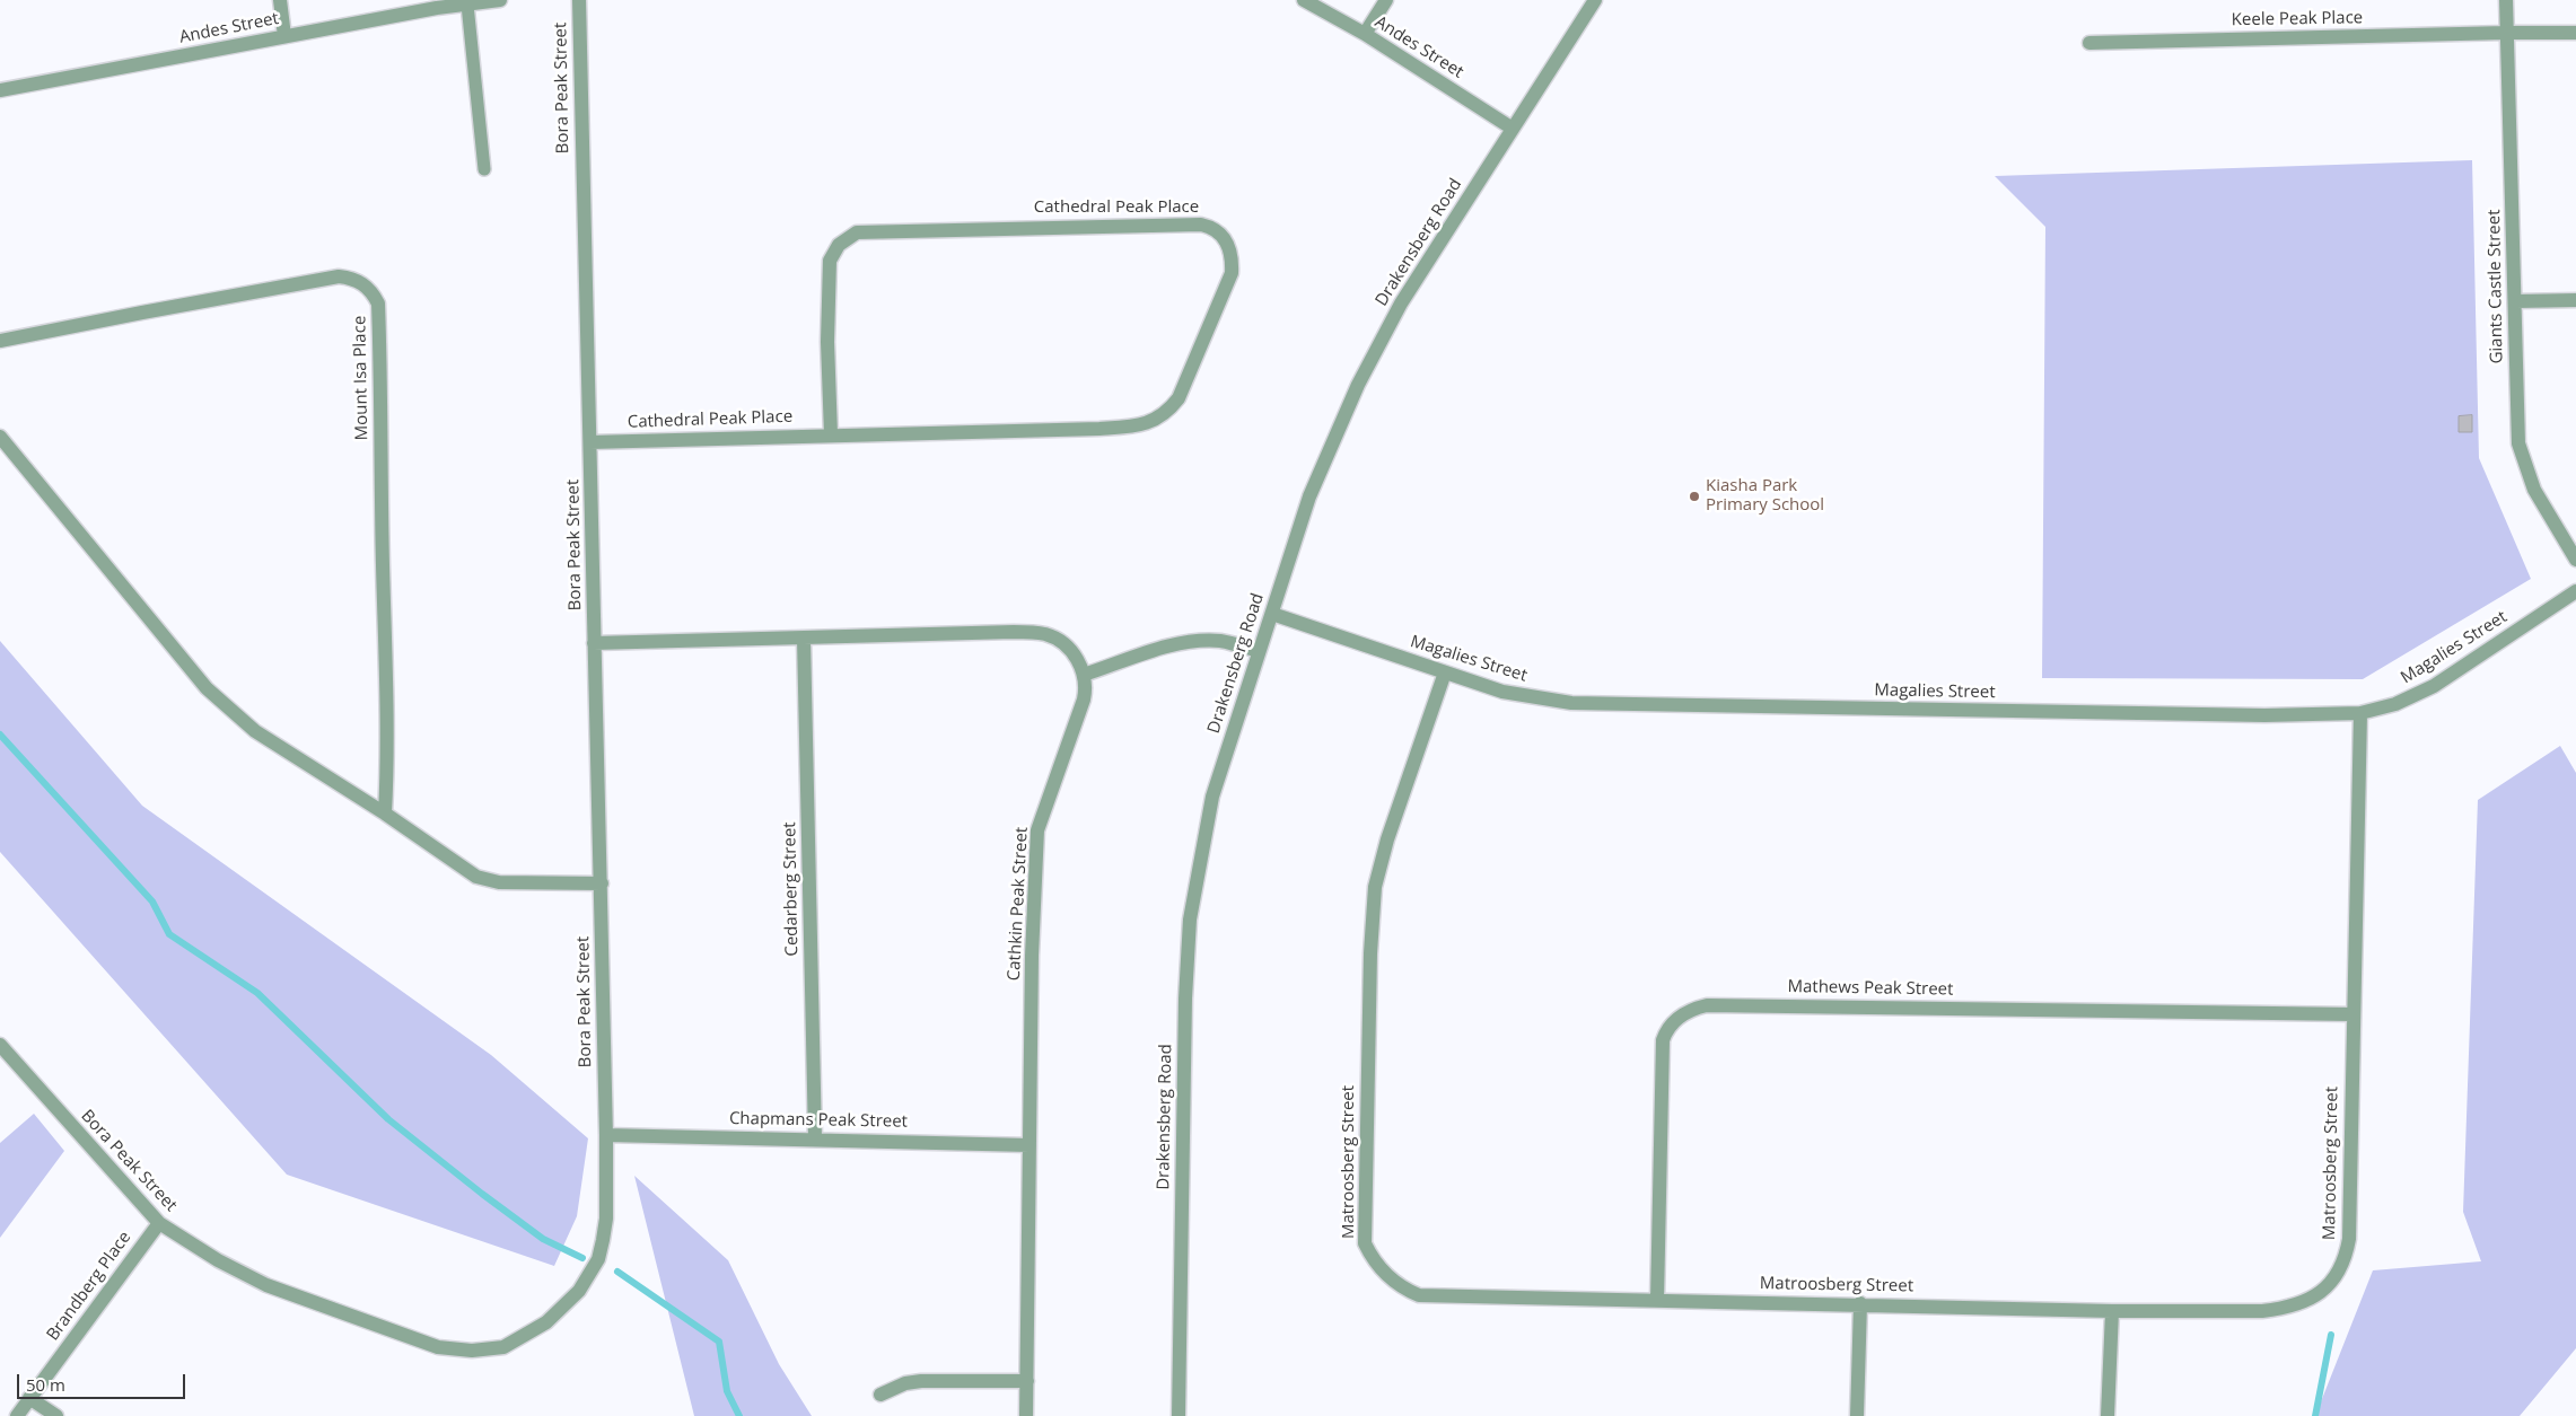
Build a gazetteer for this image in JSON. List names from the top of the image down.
{
  "streets": {
    "street": [
      "Keele Peak Place",
      "Andes Street",
      "Bora Peak Street",
      "Cathedral Peak Place",
      "Drakensberg Road",
      "Giants Castle Street",
      "Mount Isa Place",
      "Magalies Street",
      "Cedarberg Street",
      "Cathkin Peak Street",
      "Mathews Peak Street",
      "Chapmans Peak Street",
      "Matroosberg Street",
      "Brandberg Place"
    ]
  },
  "crossings": [
    ["Keele Peak Place", "Giants Castle Street"],
    ["Andes Street", "Drakensberg Road"],
    ["Bora Peak Street", "Cathedral Peak Place"],
    ["Bora Peak Street", "Chapmans Peak Street"],
    ["Bora Peak Street", "Brandberg Place"],
    ["Drakensberg Road", "Magalies Street"],
    ["Magalies Street", "Matroosberg Street"],
    ["Cedarberg Street", "Chapmans Peak Street"],
    ["Cathkin Peak Street", "Chapmans Peak Street"],
    ["Mathews Peak Street", "Matroosberg Street"]
  ],
  "places": ["Kiasha Park Primary School"],
  "scale_bar": "50 m"
}
